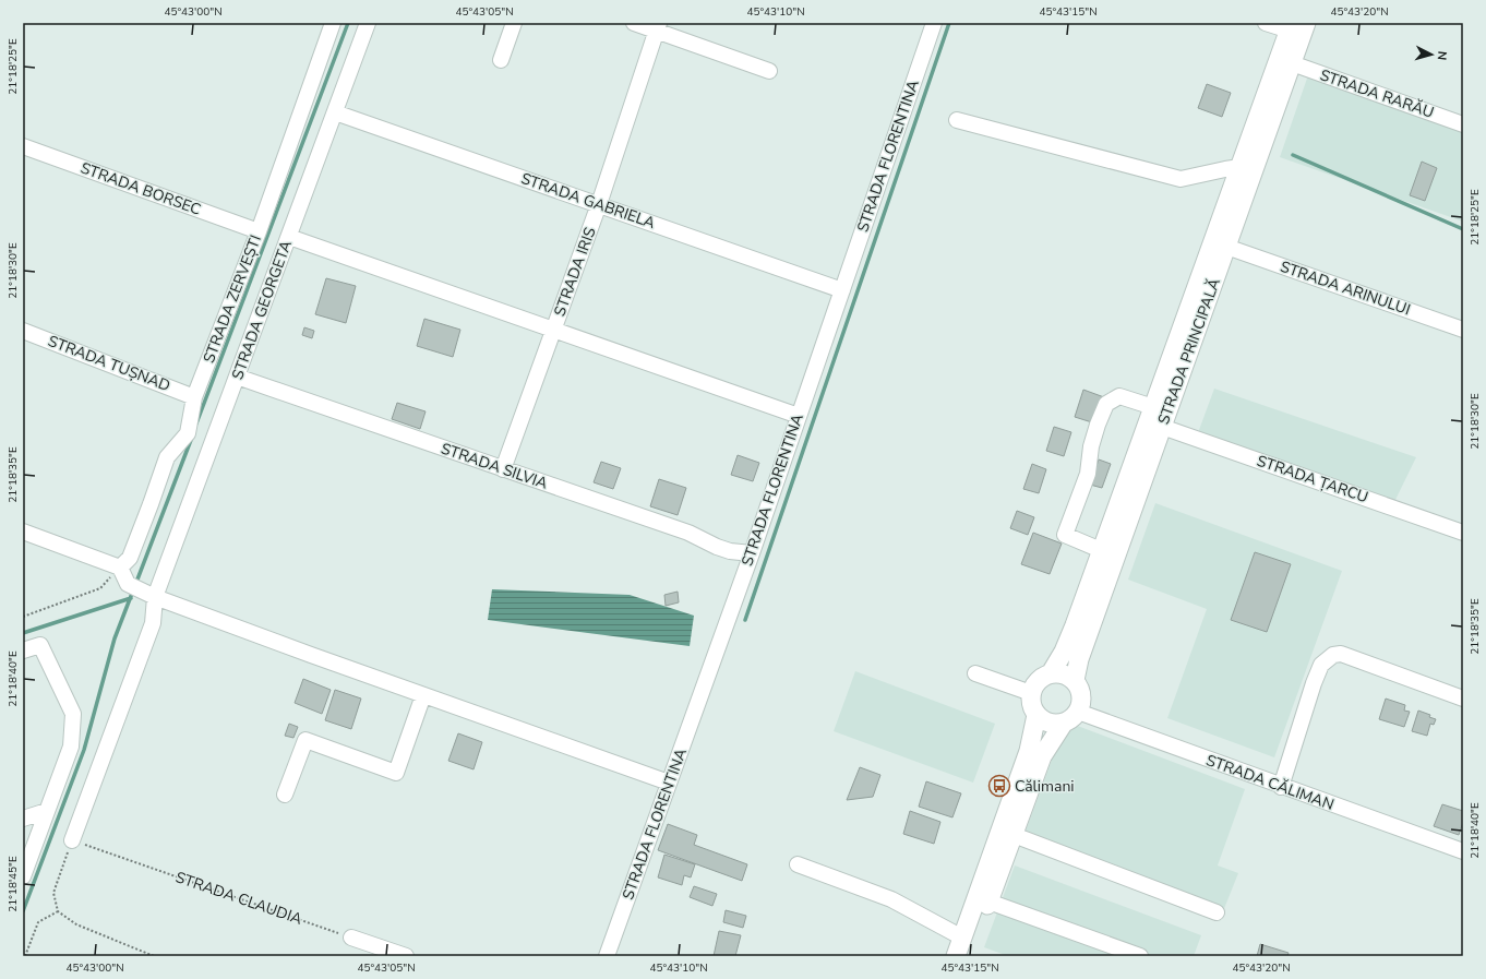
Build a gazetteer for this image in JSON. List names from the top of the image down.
{
  "streets": {
    "main road": ["STRADA PRINCIPALĂ"],
    "street": [
      "STRADA RARĂU",
      "STRADA FLORENTINA",
      "STRADA BORSEC",
      "STRADA GABRIELA",
      "STRADA IRIS",
      "STRADA ARINULUI",
      "STRADA ZERVEȘTI",
      "STRADA GEORGETA",
      "STRADA TUȘNAD",
      "STRADA SILVIA",
      "STRADA ȚARCU",
      "STRADA CĂLIMAN"
    ],
    "path": ["STRADA CLAUDIA"]
  },
  "crossings": [
    ["STRADA RARĂU", "STRADA PRINCIPALĂ"],
    ["STRADA FLORENTINA", "STRADA GABRIELA"],
    ["STRADA FLORENTINA", "STRADA SILVIA"],
    ["STRADA BORSEC", "STRADA ZERVEȘTI"],
    ["STRADA GABRIELA", "STRADA IRIS"],
    ["STRADA GABRIELA", "STRADA GEORGETA"],
    ["STRADA IRIS", "STRADA SILVIA"],
    ["STRADA ARINULUI", "STRADA PRINCIPALĂ"],
    ["STRADA ZERVEȘTI", "STRADA TUȘNAD"],
    ["STRADA GEORGETA", "STRADA SILVIA"],
    ["STRADA GEORGETA", "STRADA CLAUDIA"],
    ["STRADA PRINCIPALĂ", "STRADA ȚARCU"],
    ["STRADA PRINCIPALĂ", "STRADA CĂLIMAN"]
  ],
  "places": {
    "bus stop": ["Călimani"]
  },
  "north": "right",
  "coordinates": [
    "45°43'00\"N",
    "45°43'05\"N",
    "45°43'10\"N",
    "45°43'15\"N",
    "45°43'20\"N",
    "21°18'25\"E",
    "21°18'30\"E",
    "21°18'35\"E",
    "21°18'40\"E",
    "21°18'45\"E"
  ]
}
